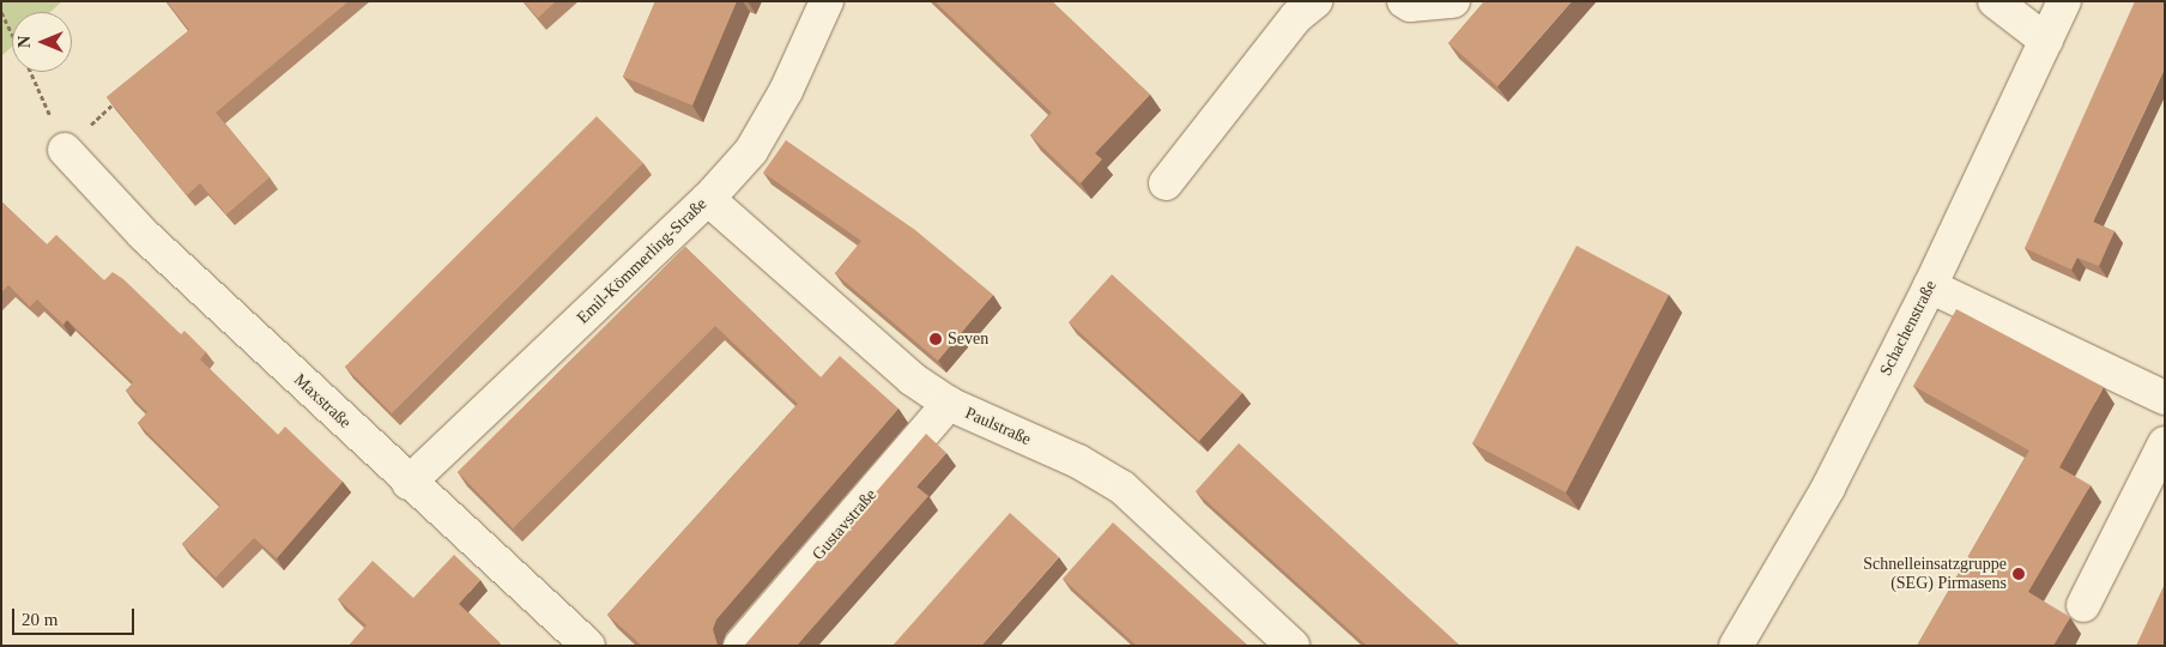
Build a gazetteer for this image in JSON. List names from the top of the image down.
{
  "streets": {
    "street": [
      "Emil-Kömmerling-Straße",
      "Schachenstraße",
      "Maxstraße",
      "Paulstraße",
      "Gustavstraße"
    ]
  },
  "crossings": [
    ["Emil-Kömmerling-Straße", "Maxstraße"],
    ["Emil-Kömmerling-Straße", "Paulstraße"],
    ["Paulstraße", "Gustavstraße"]
  ],
  "places": ["Seven", "Schnelleinsatzgruppe (SEG) Pirmasens"],
  "scale_bar": "20 m",
  "north": "left"
}
